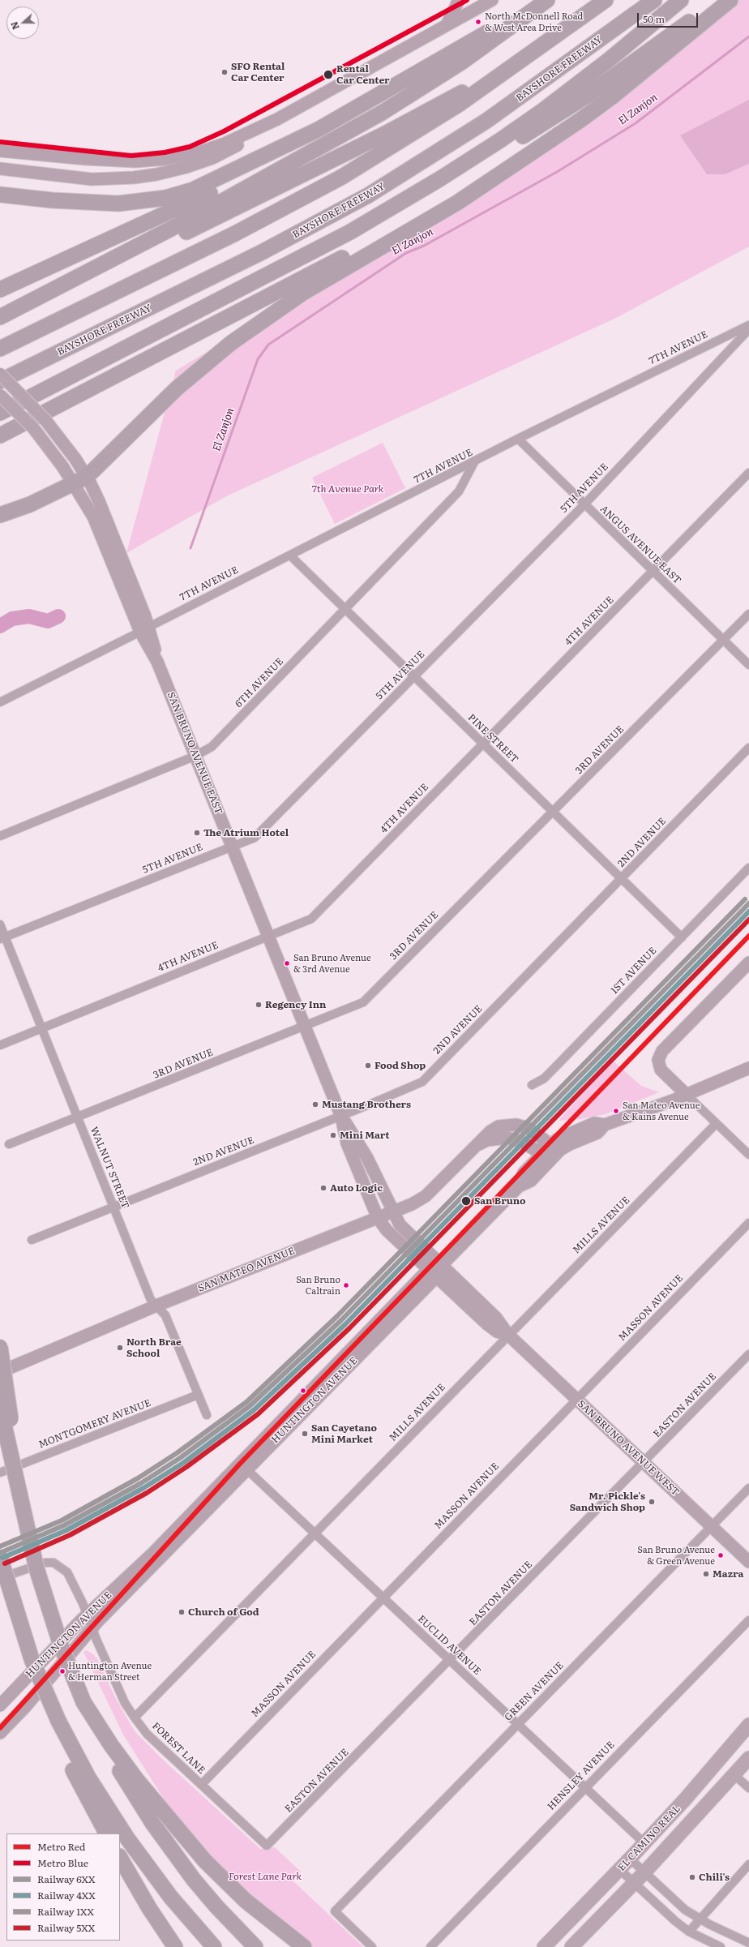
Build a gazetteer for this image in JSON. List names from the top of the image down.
{
  "streets": {
    "highway": ["BAYSHORE FREEWAY"],
    "main road": ["EL CAMINO REAL"],
    "street": [
      "7TH AVENUE",
      "5TH AVENUE",
      "ANGUS AVENUE EAST",
      "4TH AVENUE",
      "6TH AVENUE",
      "PINE STREET",
      "3RD AVENUE",
      "SAN BRUNO AVENUE EAST",
      "2ND AVENUE",
      "1ST AVENUE",
      "WALNUT STREET",
      "MILLS AVENUE",
      "SAN MATEO AVENUE",
      "MASSON AVENUE",
      "HUNTINGTON AVENUE",
      "EASTON AVENUE",
      "MONTGOMERY AVENUE",
      "SAN BRUNO AVENUE WEST",
      "EUCLID AVENUE",
      "GREEN AVENUE",
      "FOREST LANE",
      "HENSLEY AVENUE"
    ]
  },
  "crossings": [
    ["7TH AVENUE", "ANGUS AVENUE EAST"],
    ["7TH AVENUE", "6TH AVENUE"],
    ["7TH AVENUE", "PINE STREET"],
    ["7TH AVENUE", "SAN BRUNO AVENUE EAST"],
    ["5TH AVENUE", "ANGUS AVENUE EAST"],
    ["5TH AVENUE", "PINE STREET"],
    ["5TH AVENUE", "SAN BRUNO AVENUE EAST"],
    ["5TH AVENUE", "WALNUT STREET"],
    ["ANGUS AVENUE EAST", "4TH AVENUE"],
    ["ANGUS AVENUE EAST", "3RD AVENUE"],
    ["4TH AVENUE", "PINE STREET"],
    ["4TH AVENUE", "SAN BRUNO AVENUE EAST"],
    ["4TH AVENUE", "WALNUT STREET"],
    ["6TH AVENUE", "PINE STREET"],
    ["6TH AVENUE", "SAN BRUNO AVENUE EAST"],
    ["PINE STREET", "3RD AVENUE"],
    ["PINE STREET", "2ND AVENUE"],
    ["PINE STREET", "1ST AVENUE"],
    ["3RD AVENUE", "SAN BRUNO AVENUE EAST"],
    ["3RD AVENUE", "WALNUT STREET"],
    ["SAN BRUNO AVENUE EAST", "2ND AVENUE"],
    ["SAN BRUNO AVENUE EAST", "SAN MATEO AVENUE"],
    ["SAN BRUNO AVENUE EAST", "SAN BRUNO AVENUE WEST"],
    ["2ND AVENUE", "WALNUT STREET"],
    ["WALNUT STREET", "SAN MATEO AVENUE"],
    ["WALNUT STREET", "MONTGOMERY AVENUE"],
    ["MILLS AVENUE", "SAN BRUNO AVENUE WEST"],
    ["MILLS AVENUE", "EUCLID AVENUE"],
    ["MILLS AVENUE", "FOREST LANE"],
    ["SAN MATEO AVENUE", "HUNTINGTON AVENUE"],
    ["SAN MATEO AVENUE", "SAN BRUNO AVENUE WEST"],
    ["MASSON AVENUE", "SAN BRUNO AVENUE WEST"],
    ["MASSON AVENUE", "EUCLID AVENUE"],
    ["MASSON AVENUE", "FOREST LANE"],
    ["HUNTINGTON AVENUE", "SAN BRUNO AVENUE WEST"],
    ["HUNTINGTON AVENUE", "EUCLID AVENUE"],
    ["HUNTINGTON AVENUE", "FOREST LANE"],
    ["EASTON AVENUE", "SAN BRUNO AVENUE WEST"],
    ["EASTON AVENUE", "EUCLID AVENUE"],
    ["EASTON AVENUE", "FOREST LANE"],
    ["SAN BRUNO AVENUE WEST", "GREEN AVENUE"],
    ["EUCLID AVENUE", "GREEN AVENUE"],
    ["EUCLID AVENUE", "HENSLEY AVENUE"],
    ["EUCLID AVENUE", "EL CAMINO REAL"]
  ],
  "water": ["El Zanjon"],
  "parks": ["7th Avenue Park", "Forest Lane Park"],
  "places": [
    "North McDonnell Road & West Area Drive",
    "SFO Rental Car Center",
    "Rental Car Center",
    "The Atrium Hotel",
    "San Bruno Avenue & 3rd Avenue",
    "Regency Inn",
    "Food Shop",
    "Mustang Brothers",
    "San Mateo Avenue & Kains Avenue",
    "Mini Mart",
    "Auto Logic",
    "San Bruno",
    "San Bruno Caltrain",
    "North Brae School",
    "San Cayetano Mini Market",
    "Mr. Pickle's Sandwich Shop",
    "San Bruno Avenue & Green Avenue",
    "Mazra",
    "Church of God",
    "Huntington Avenue & Herman Street",
    "Chili's"
  ],
  "lines": [
    "metro line Blue",
    "rail line 1XX",
    "rail line 6XX",
    "rail line 4XX",
    "rail line 5XX",
    "metro line Red"
  ],
  "legend": [
    "Metro Red",
    "Metro Blue",
    "Railway 6XX",
    "Railway 4XX",
    "Railway 1XX",
    "Railway 5XX"
  ],
  "scale_bar": "50 m",
  "north": "left"
}
